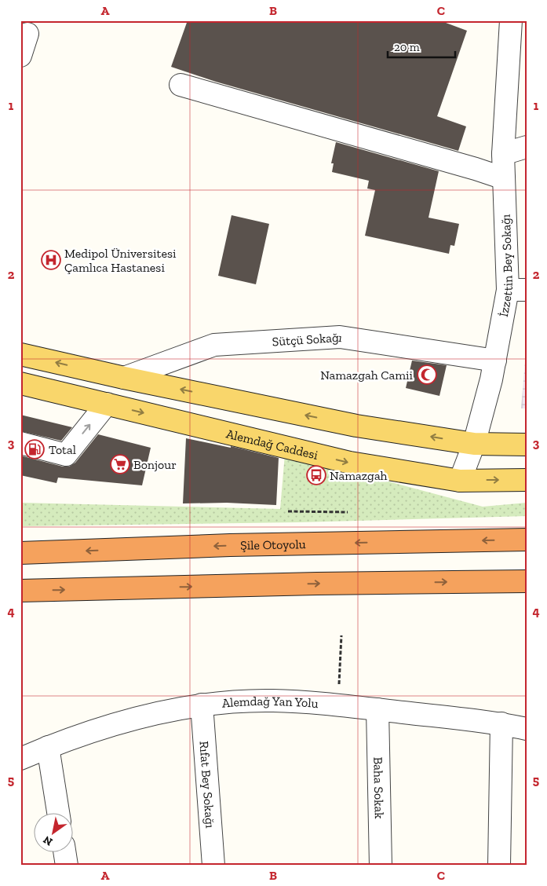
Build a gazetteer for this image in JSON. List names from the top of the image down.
{
  "streets": {
    "highway": ["Şile Otoyolu"],
    "main road": ["Alemdağ Caddesi"],
    "street": [
      "İzzettin Bey Sokağı",
      "Sütçü Sokağı",
      "Alemdağ Yan Yolu",
      "Rıfat Bey Sokağı",
      "Baha Sokak"
    ]
  },
  "crossings": [
    ["İzzettin Bey Sokağı", "Sütçü Sokağı"],
    ["İzzettin Bey Sokağı", "Alemdağ Caddesi"],
    ["Alemdağ Yan Yolu", "Rıfat Bey Sokağı"],
    ["Alemdağ Yan Yolu", "Baha Sokak"]
  ],
  "places": {
    "hospital": ["Medipol Üniversitesi Çamlıca Hastanesi"],
    "mosque": ["Namazgah Camii"],
    "fuel station": ["Total"],
    "supermarket": ["Bonjour"],
    "bus stop": ["Namazgah"]
  },
  "scale_bar": "20 m",
  "north": "bottom left",
  "grid": {
    "columns": ["A", "B", "C"],
    "rows": [
      "1",
      "2",
      "3",
      "4",
      "5"
    ]
  }
}
